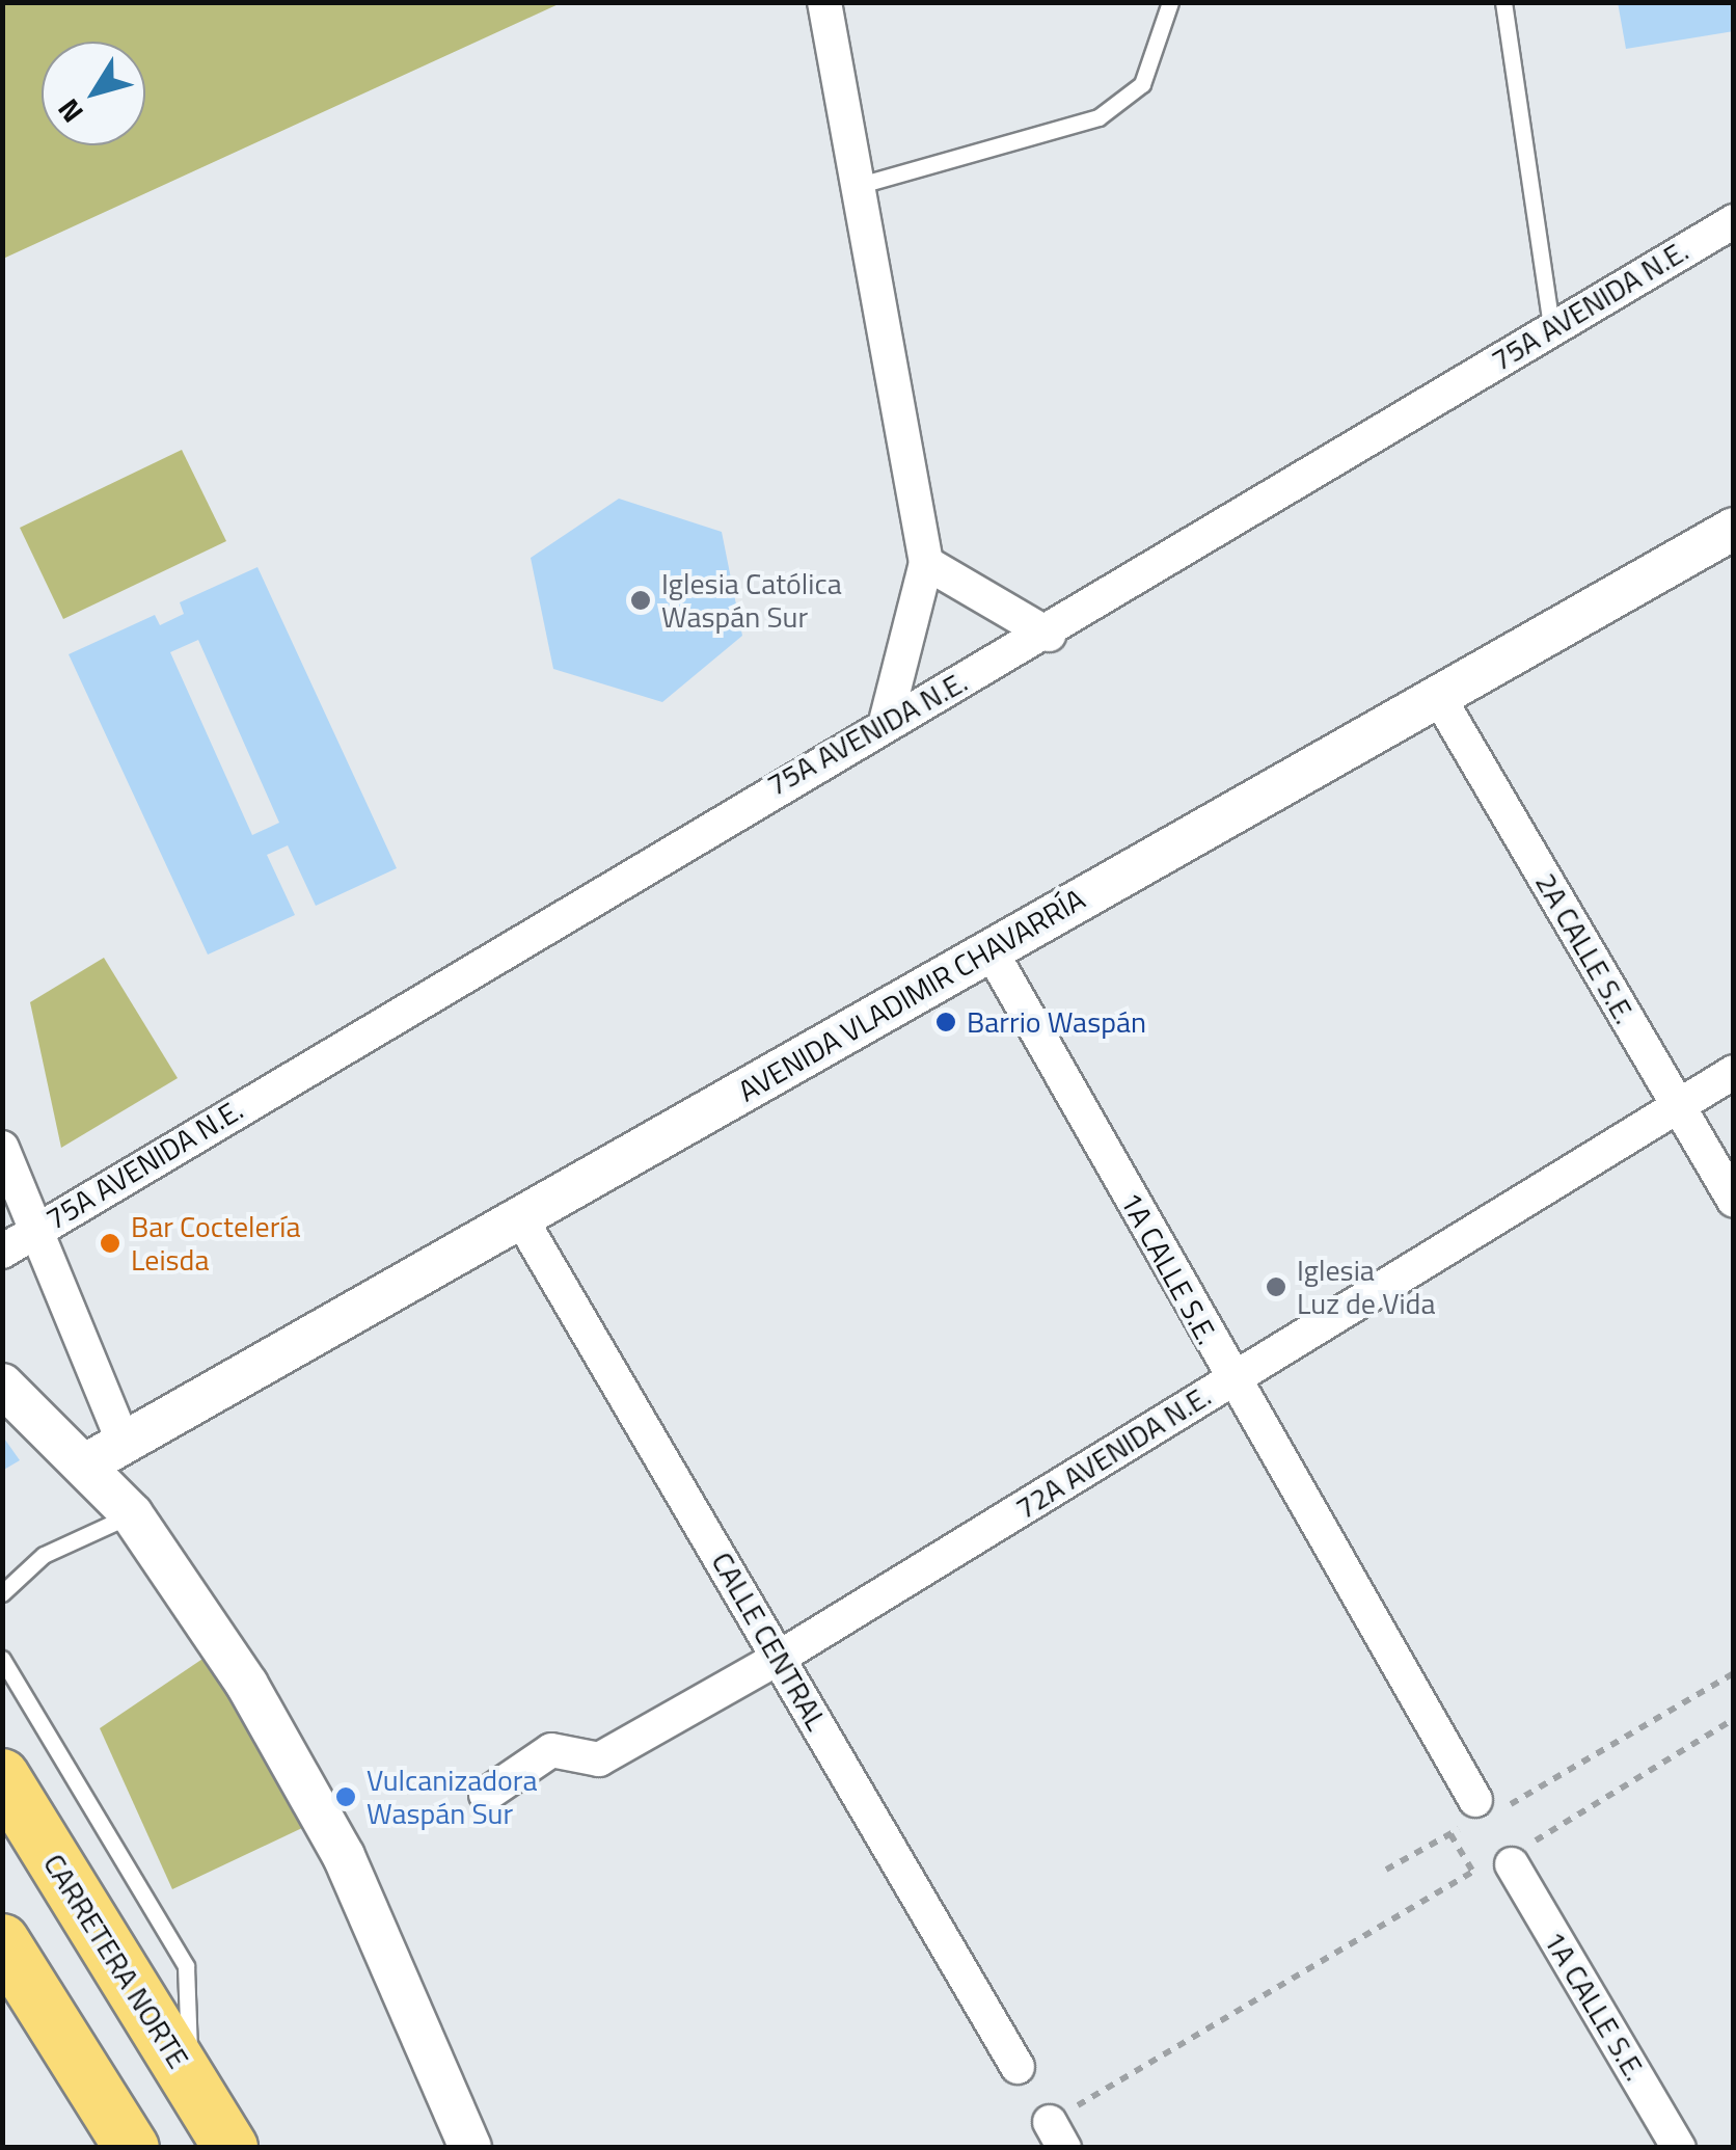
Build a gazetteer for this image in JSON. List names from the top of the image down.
{
  "streets": {
    "highway": ["CARRETERA NORTE"],
    "street": [
      "75A AVENIDA N.E.",
      "2A CALLE S.E.",
      "AVENIDA VLADIMIR CHAVARRÍA",
      "1A CALLE S.E.",
      "72A AVENIDA N.E.",
      "CALLE CENTRAL"
    ]
  },
  "crossings": [
    ["2A CALLE S.E.", "AVENIDA VLADIMIR CHAVARRÍA"],
    ["2A CALLE S.E.", "72A AVENIDA N.E."],
    ["AVENIDA VLADIMIR CHAVARRÍA", "1A CALLE S.E."],
    ["AVENIDA VLADIMIR CHAVARRÍA", "CALLE CENTRAL"],
    ["1A CALLE S.E.", "72A AVENIDA N.E."],
    ["72A AVENIDA N.E.", "CALLE CENTRAL"]
  ],
  "places": [
    "Iglesia Católica Waspán Sur",
    "Barrio Waspán",
    "Bar Coctelería Leisda",
    "Iglesia Luz de Vida",
    "Vulcanizadora Waspán Sur"
  ],
  "north": "bottom left"
}
